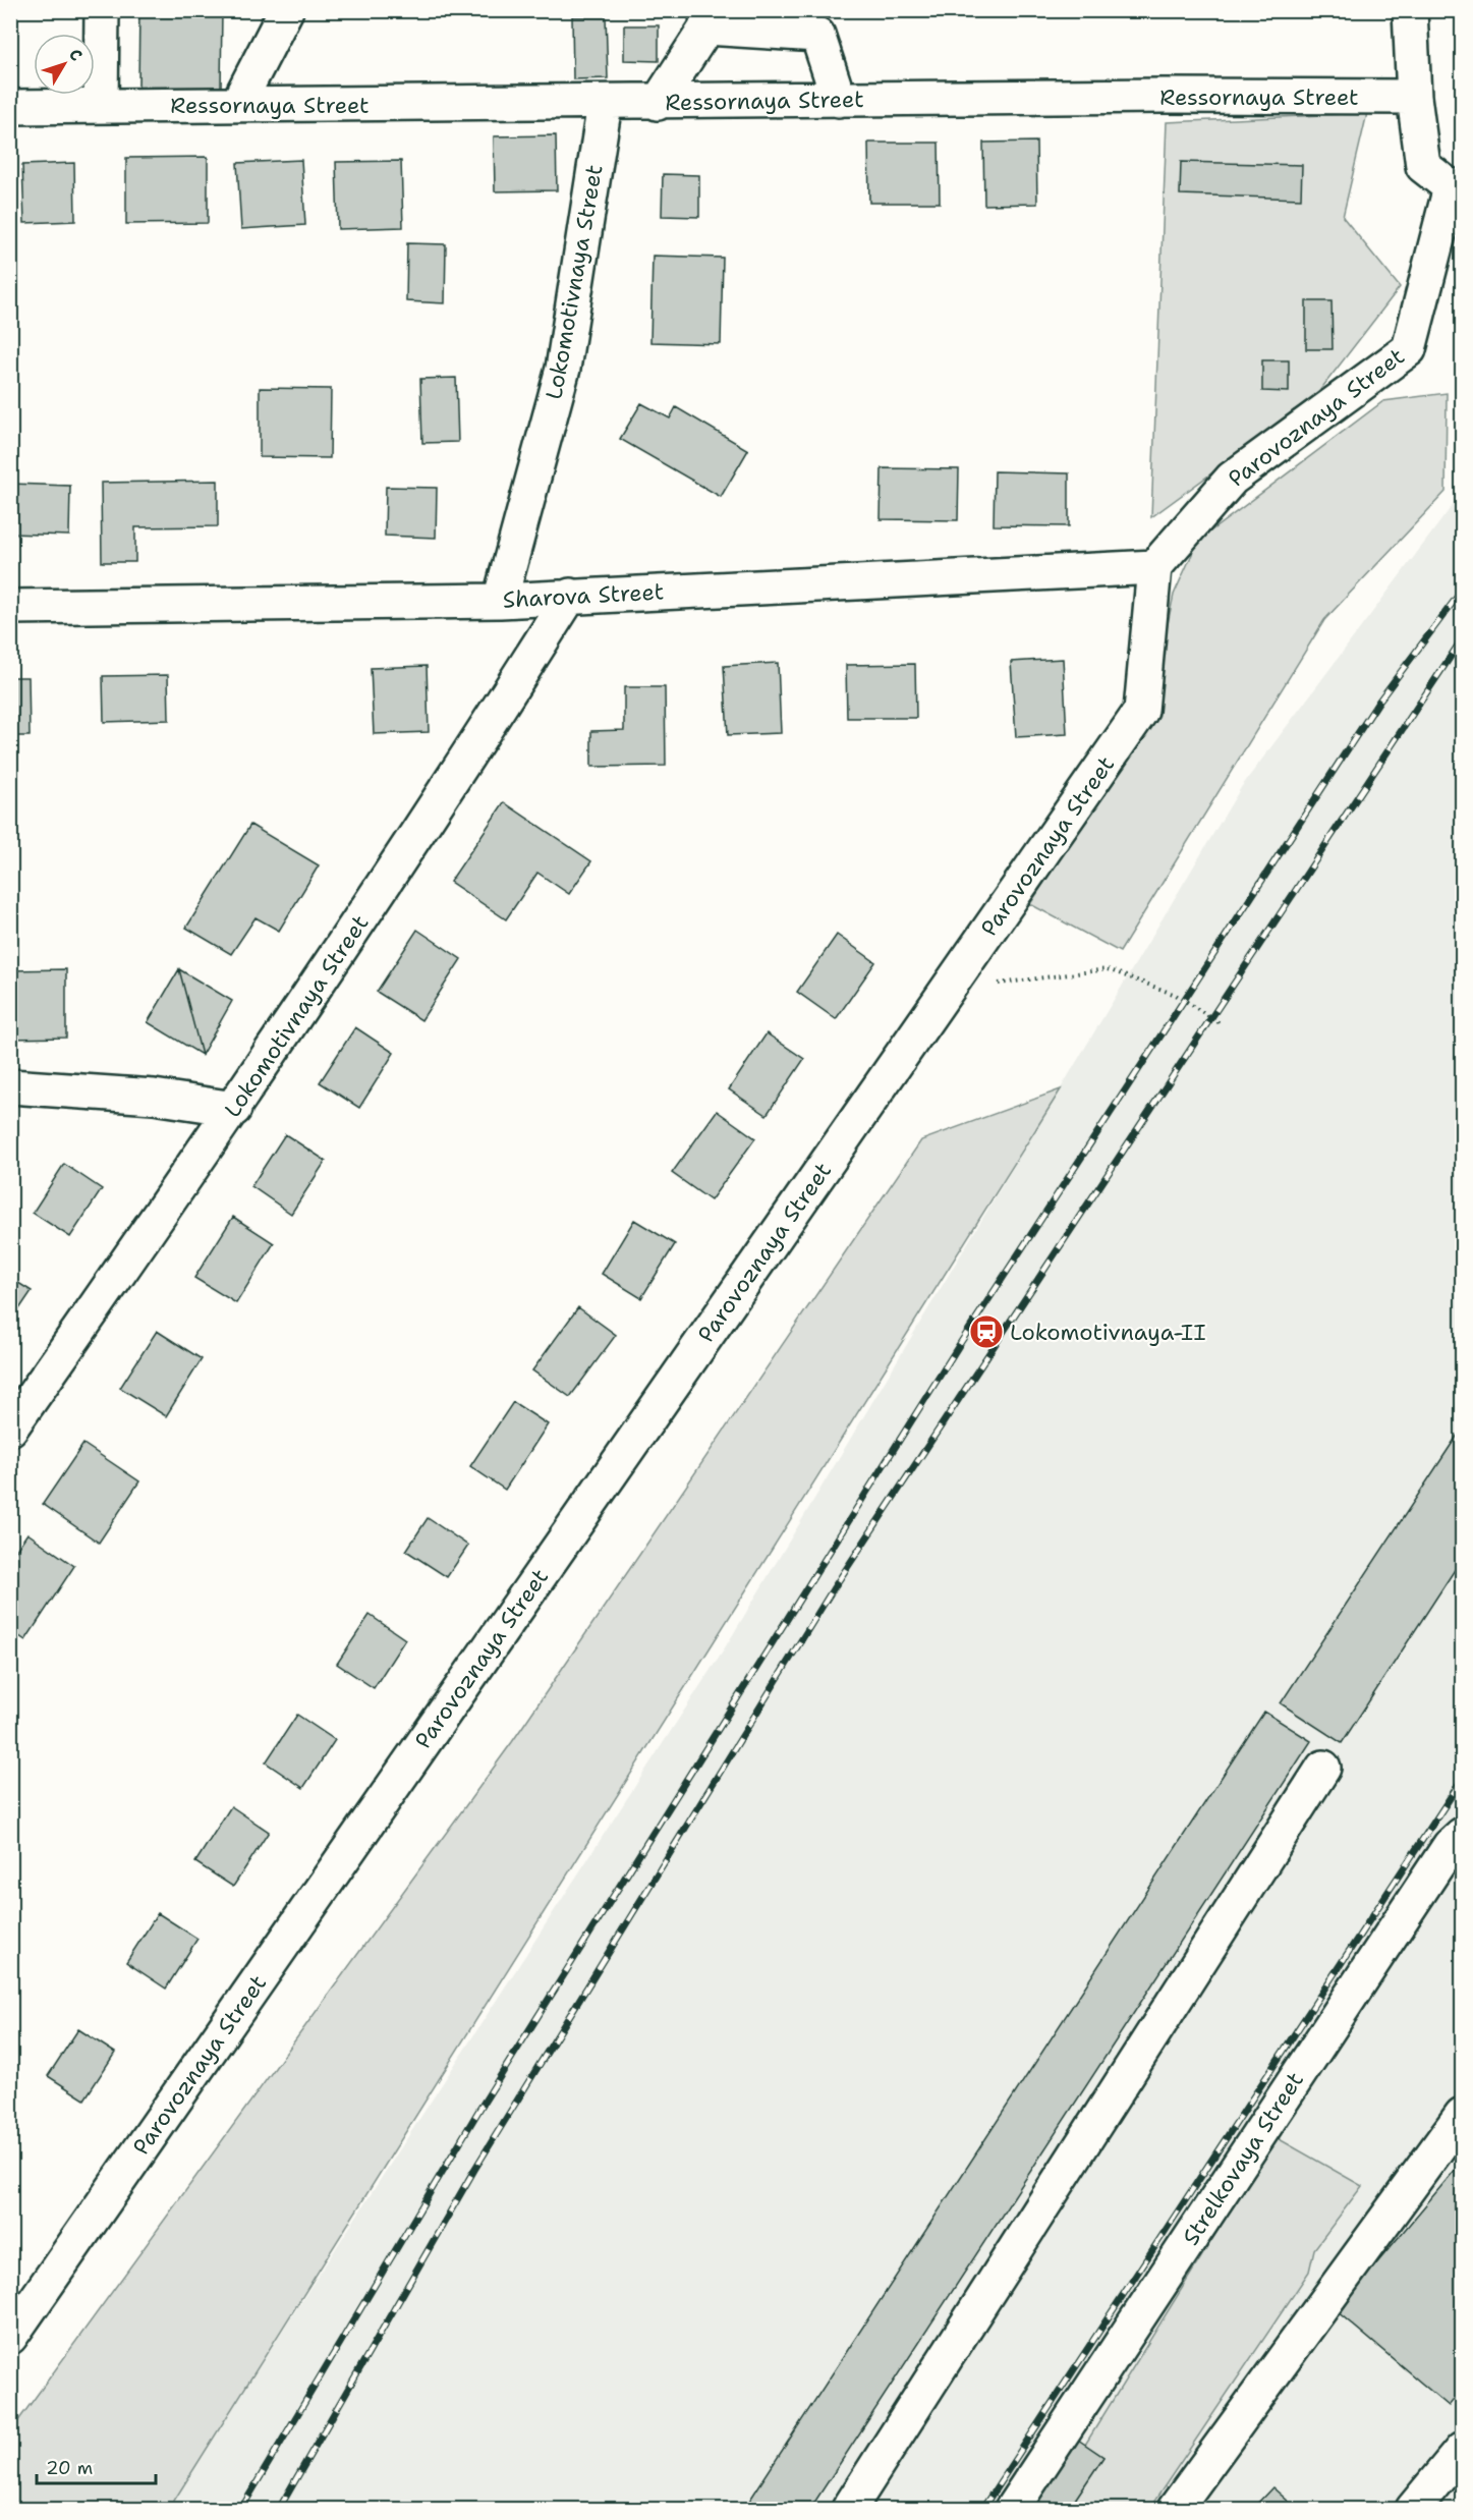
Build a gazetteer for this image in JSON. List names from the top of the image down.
{
  "streets": {
    "street": [
      "Ressornaya Street",
      "Lokomotivnaya Street",
      "Parovoznaya Street",
      "Sharova Street",
      "Strelkovaya Street"
    ]
  },
  "crossings": [
    ["Ressornaya Street", "Lokomotivnaya Street"],
    ["Lokomotivnaya Street", "Sharova Street"],
    ["Parovoznaya Street", "Sharova Street"]
  ],
  "places": {
    "station": ["Lokomotivnaya-II"]
  },
  "scale_bar": "20 m",
  "north": "top right"
}
